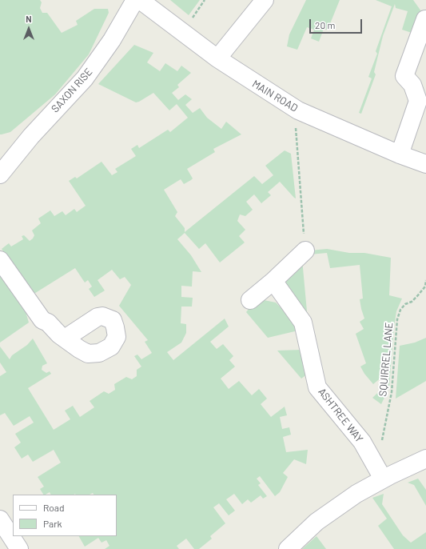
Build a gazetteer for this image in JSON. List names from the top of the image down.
{
  "streets": {
    "street": ["SAXON RISE", "MAIN ROAD", "ASHTREE WAY"],
    "path": ["SQUIRREL LANE"]
  },
  "legend": ["Road", "Park"],
  "scale_bar": "20 m",
  "north": "top"
}
